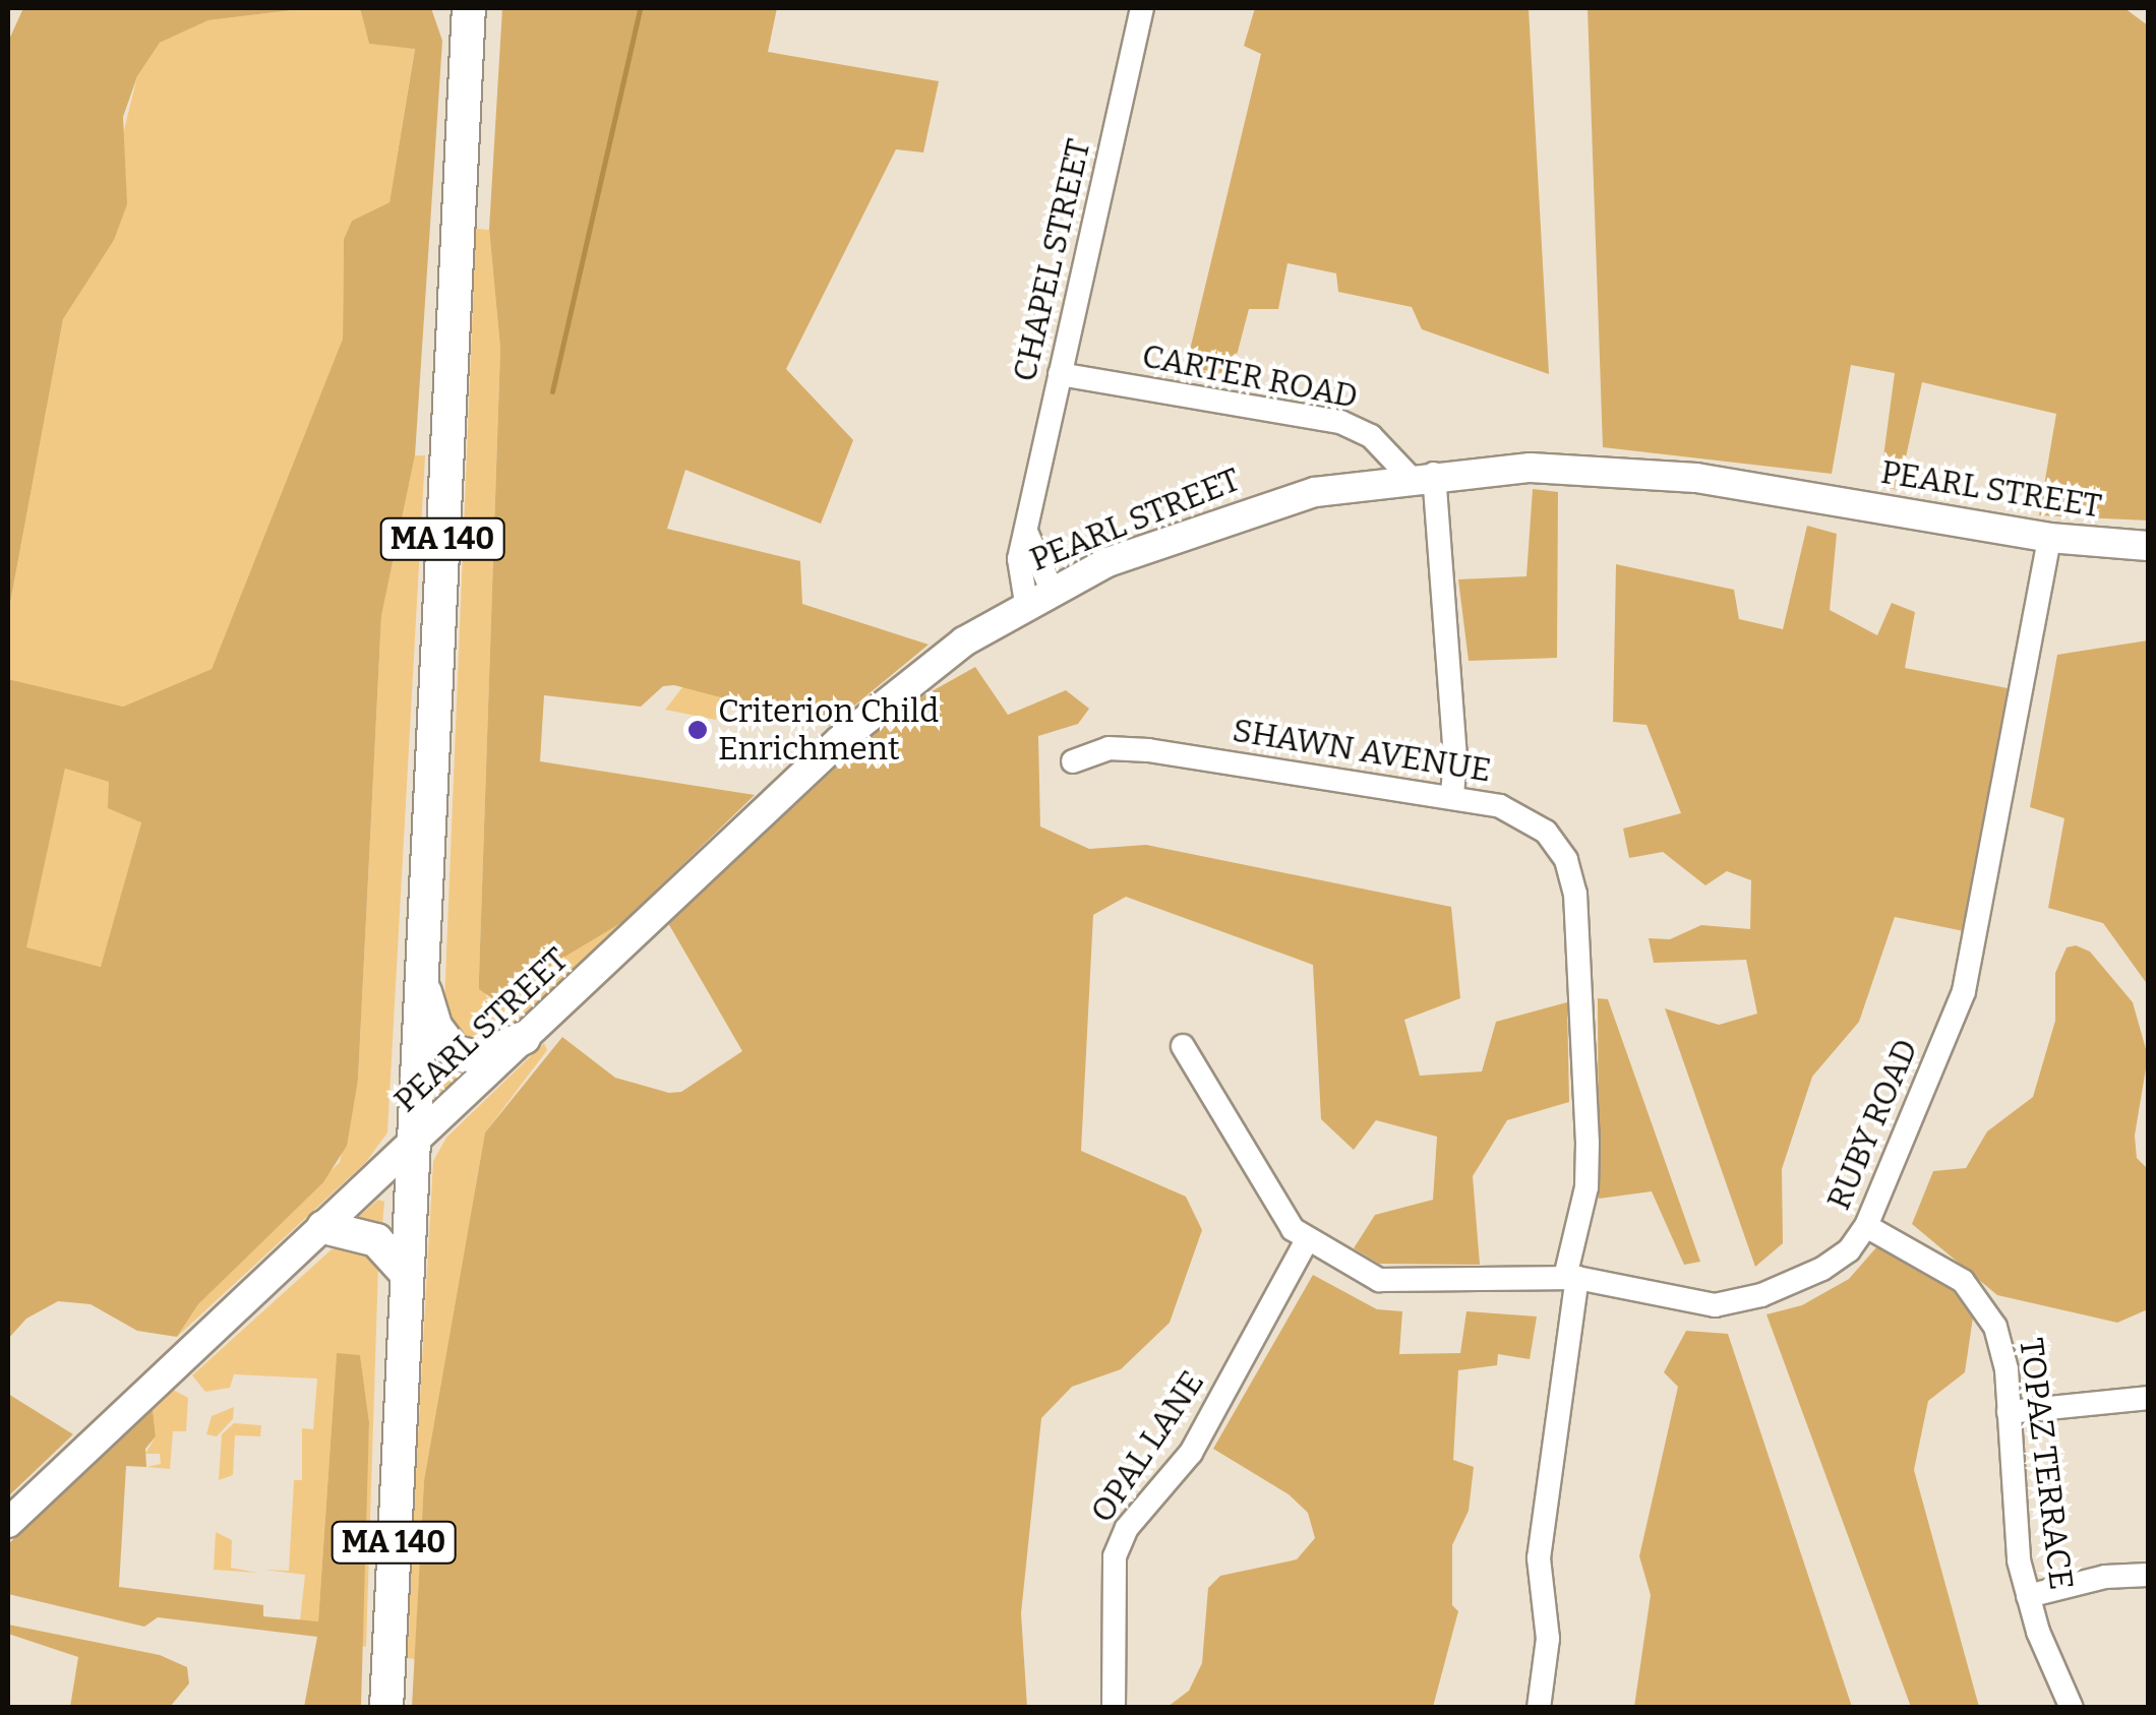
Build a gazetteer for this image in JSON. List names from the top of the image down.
{
  "streets": {
    "highway": ["MA 140"],
    "main road": ["PEARL STREET"],
    "street": [
      "CHAPEL STREET",
      "CARTER ROAD",
      "SHAWN AVENUE",
      "RUBY ROAD",
      "OPAL LANE",
      "TOPAZ TERRACE"
    ]
  },
  "crossings": [
    ["CHAPEL STREET", "CARTER ROAD"],
    ["CHAPEL STREET", "PEARL STREET"],
    ["CARTER ROAD", "PEARL STREET"],
    ["PEARL STREET", "MA 140"],
    ["PEARL STREET", "RUBY ROAD"],
    ["SHAWN AVENUE", "RUBY ROAD"],
    ["RUBY ROAD", "OPAL LANE"],
    ["RUBY ROAD", "TOPAZ TERRACE"]
  ],
  "places": ["Criterion Child Enrichment"]
}
